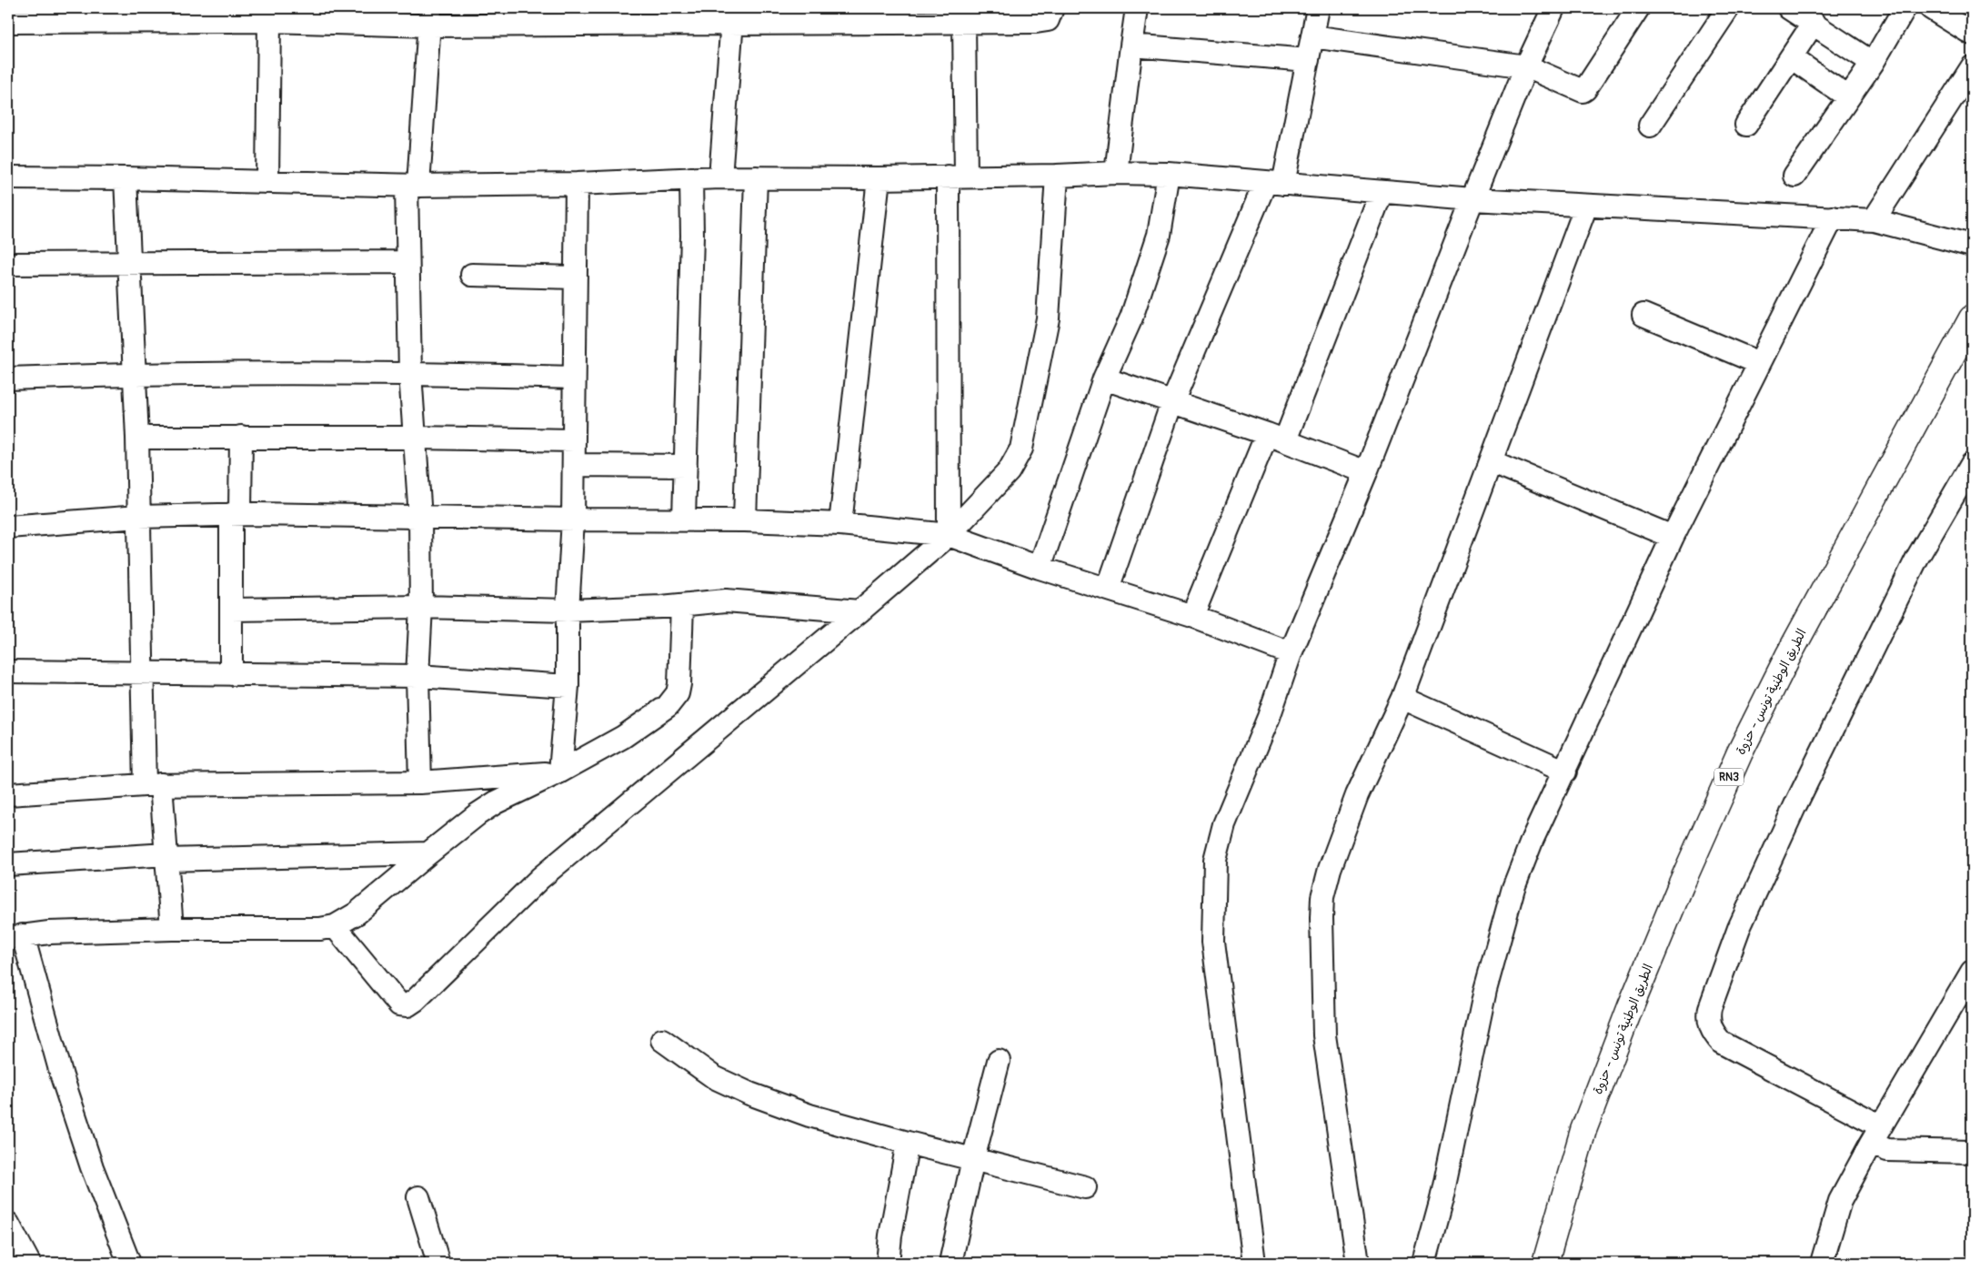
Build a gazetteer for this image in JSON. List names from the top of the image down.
{
  "streets": {
    "main road": ["الطريق الوطنية تونس - حزوة", "RN3"]
  }
}
